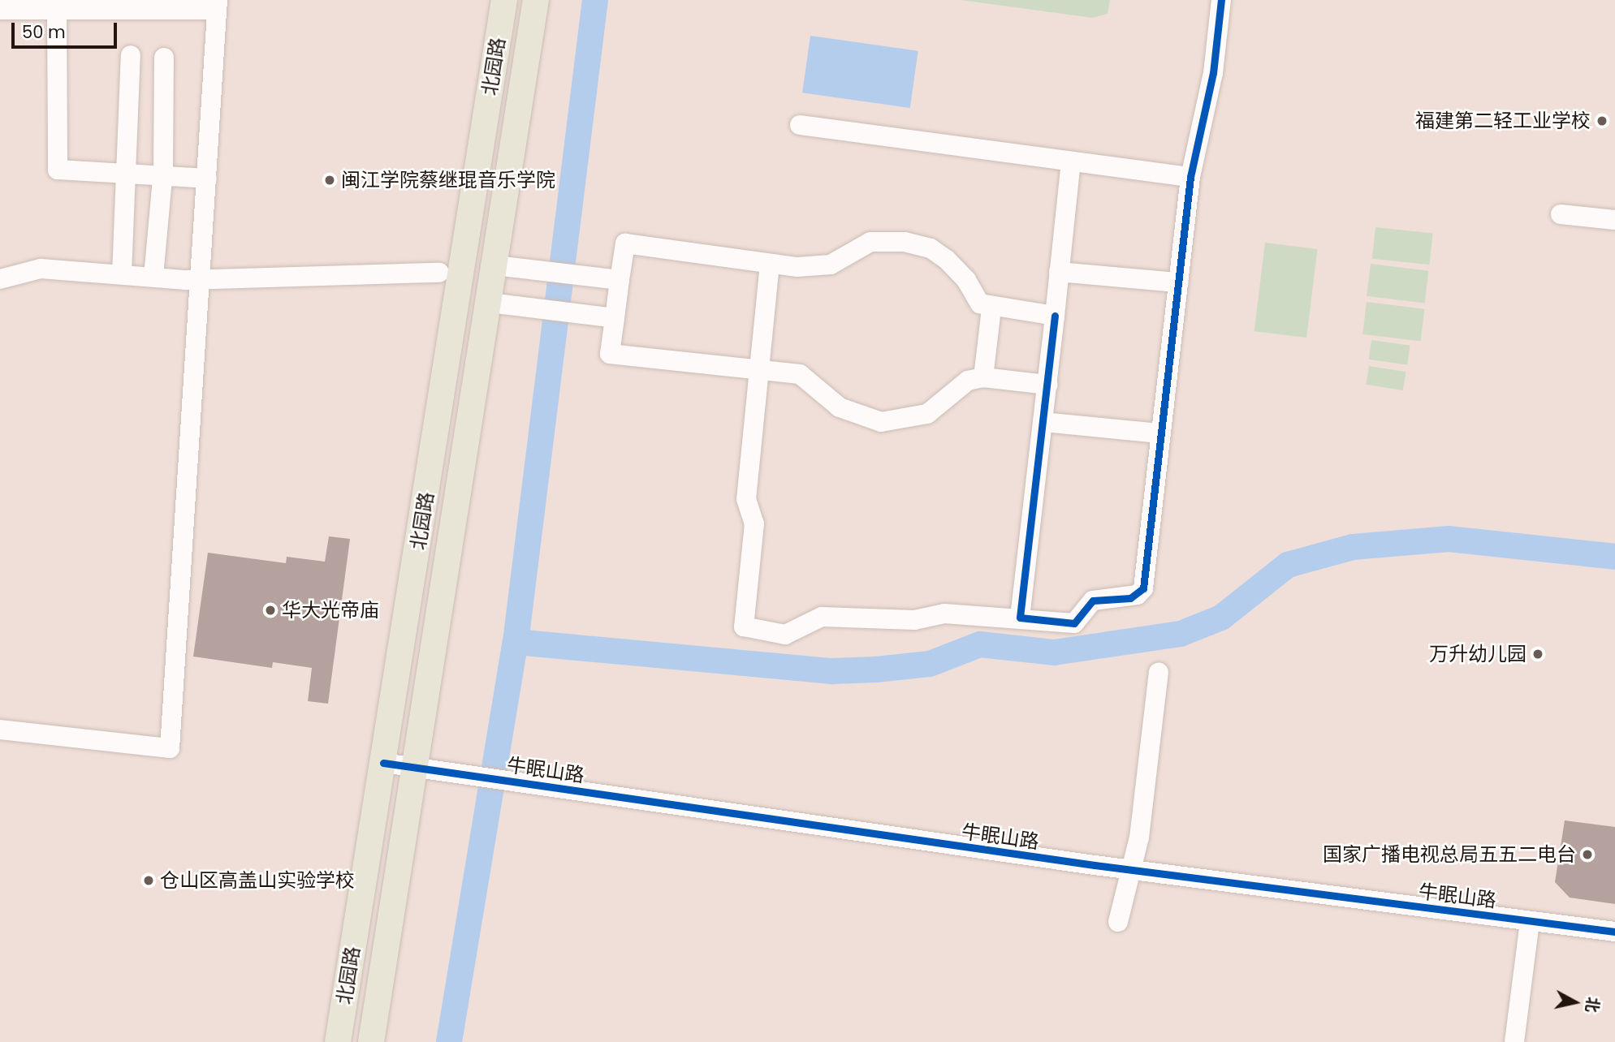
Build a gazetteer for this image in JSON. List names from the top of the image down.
{
  "streets": {
    "main road": ["北园路"],
    "street": ["牛眠山路"]
  },
  "crossings": [
    ["北园路", "牛眠山路"]
  ],
  "places": [
    "福建第二轻工业学校",
    "闽江学院蔡继琨音乐学院",
    "华大光帝庙",
    "万升幼儿园",
    "国家广播电视总局五五二电台",
    "仓山区高盖山实验学校"
  ],
  "scale_bar": "50 m",
  "north": "right"
}
